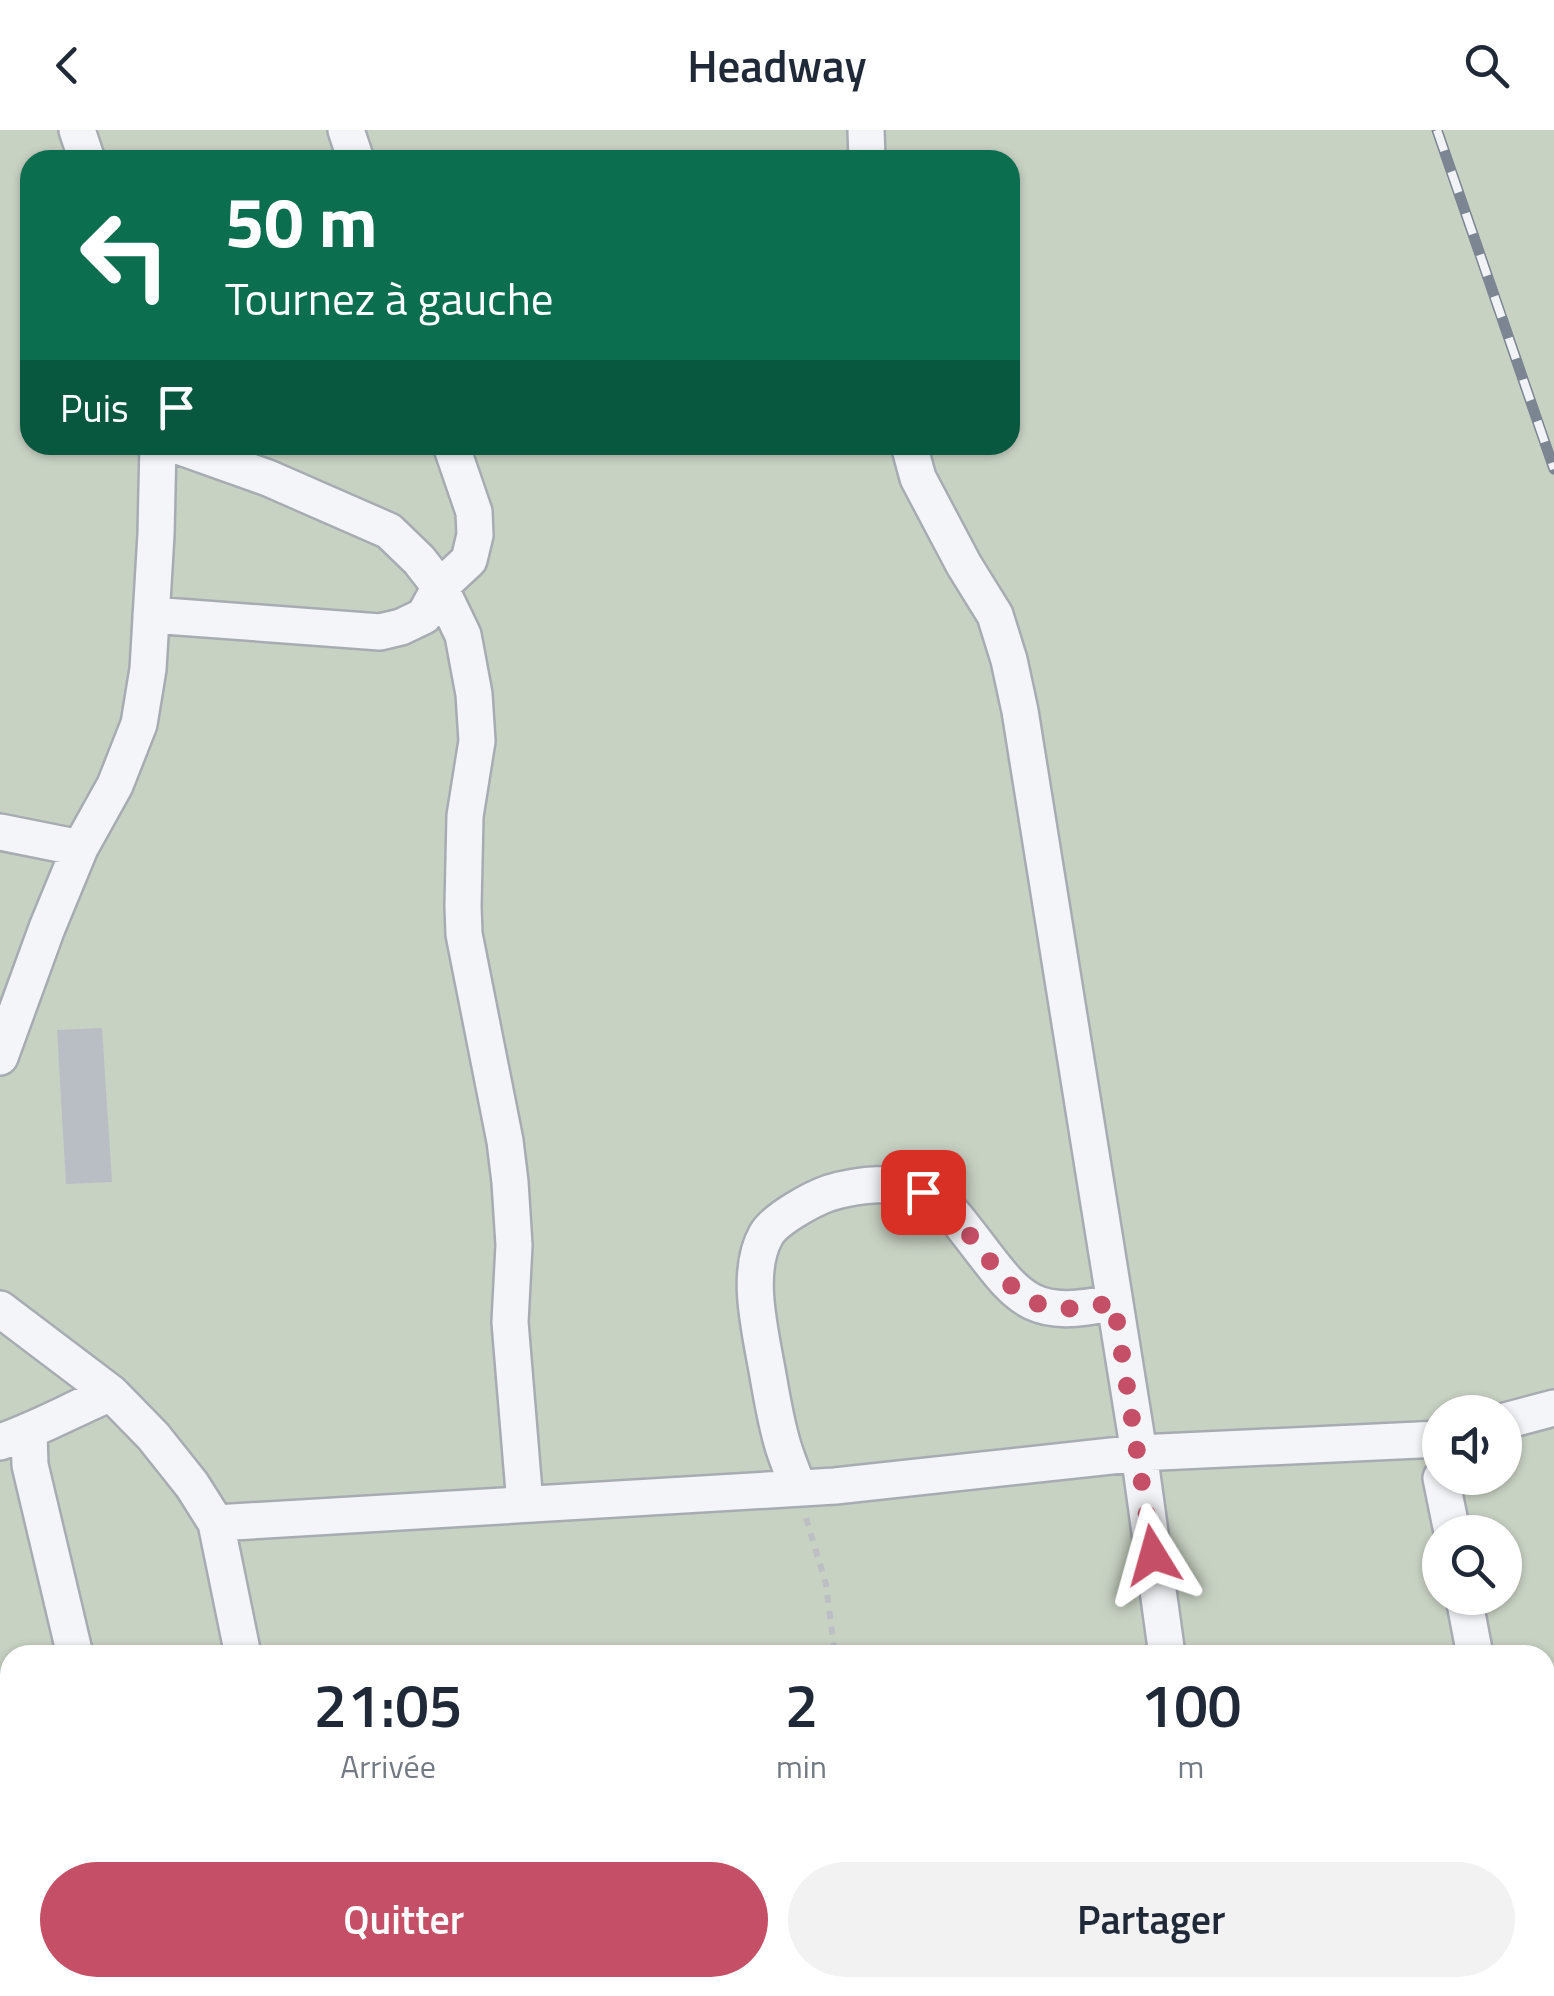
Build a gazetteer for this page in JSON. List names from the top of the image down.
{
  "page": {
    "header": "Headway",
    "turn": ["50 m", "Tournez à gauche"],
    "then": "Puis",
    "eta": [
      "21:05",
      "Arrivée",
      "2",
      "min",
      "100",
      "m"
    ],
    "buttons": ["Quitter", "Partager"]
  }
}
